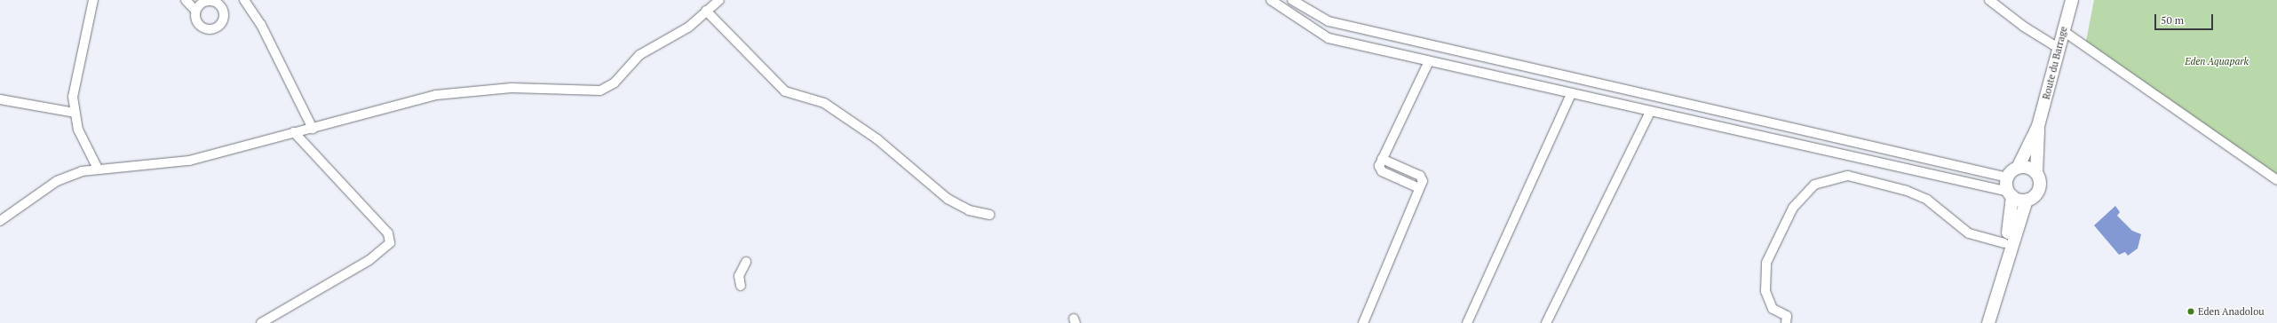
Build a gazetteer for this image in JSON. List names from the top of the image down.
{
  "streets": {
    "main road": ["Route du Barrage"]
  },
  "parks": ["Eden Aquapark"],
  "places": ["Eden Anadolou"],
  "scale_bar": "50 m"
}
